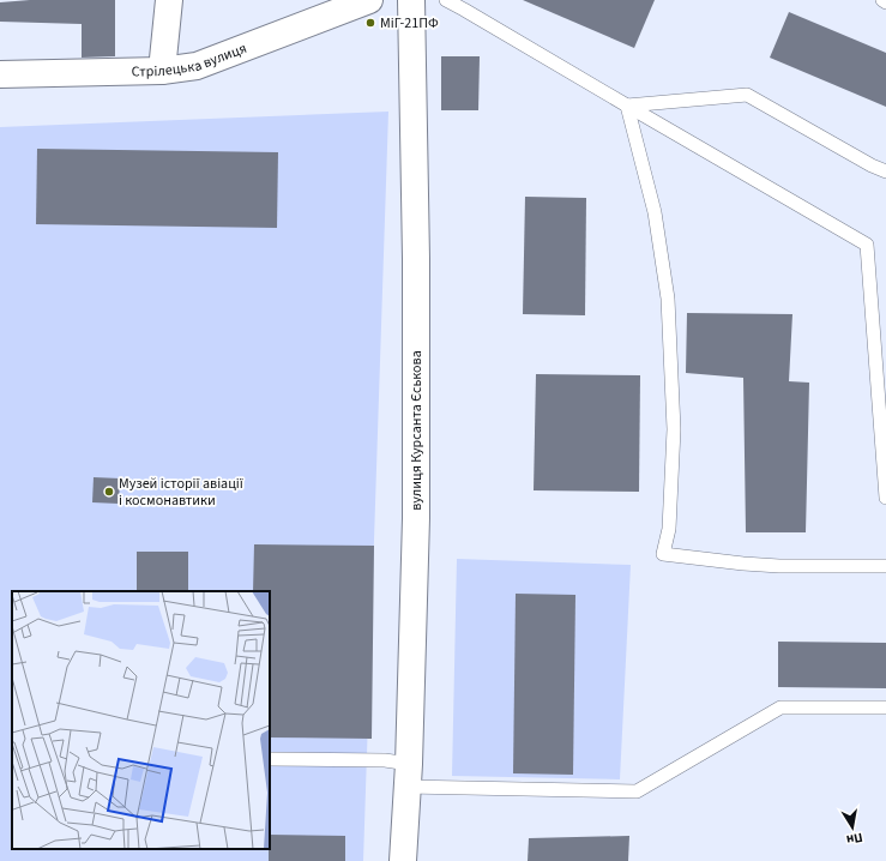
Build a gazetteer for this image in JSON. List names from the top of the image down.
{
  "streets": {
    "street": ["Стрілецька вулиця", "вулиця Курсанта Єськова"]
  },
  "places": ["МіГ-21ПФ", "Музей історії авіації і космонавтики"],
  "north": "bottom"
}
